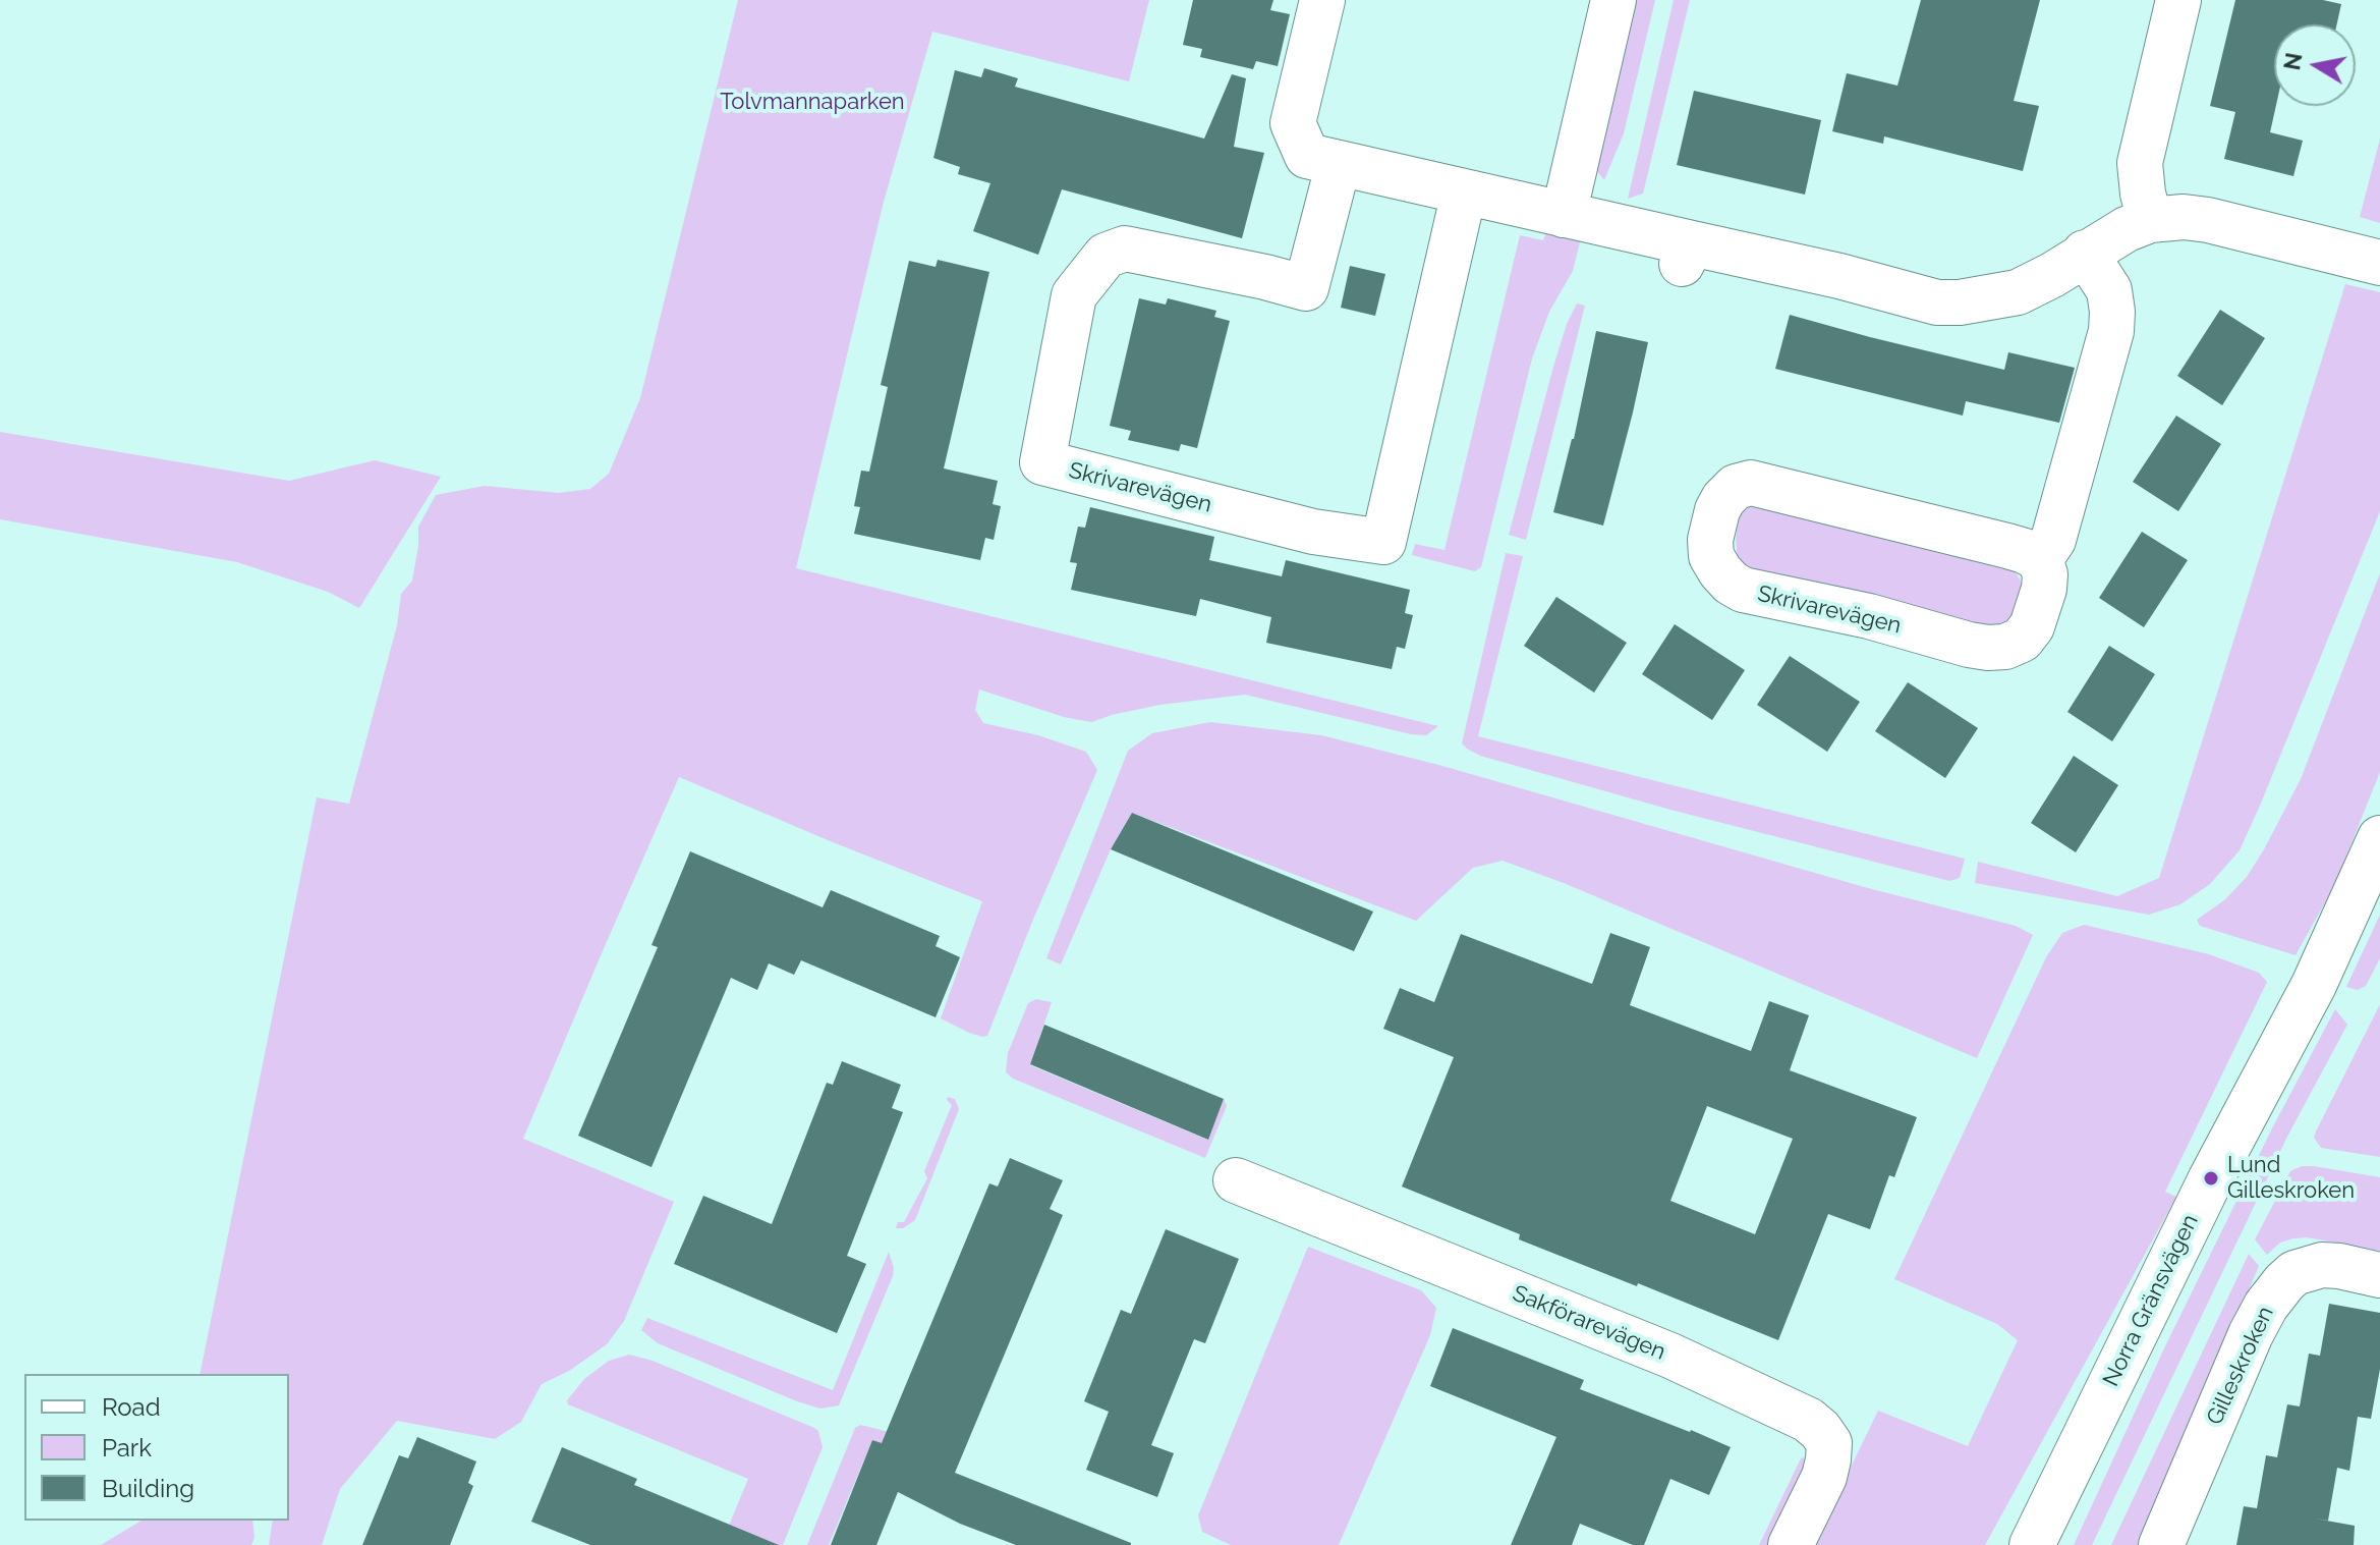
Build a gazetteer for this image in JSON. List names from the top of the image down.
{
  "streets": {
    "street": [
      "Skrivarevägen",
      "Norra Gränsvägen",
      "Sakförarevägen",
      "Gilleskroken"
    ]
  },
  "parks": ["Tolvmannaparken"],
  "places": ["Lund Gilleskroken"],
  "legend": ["Road", "Park", "Building"],
  "north": "left"
}
